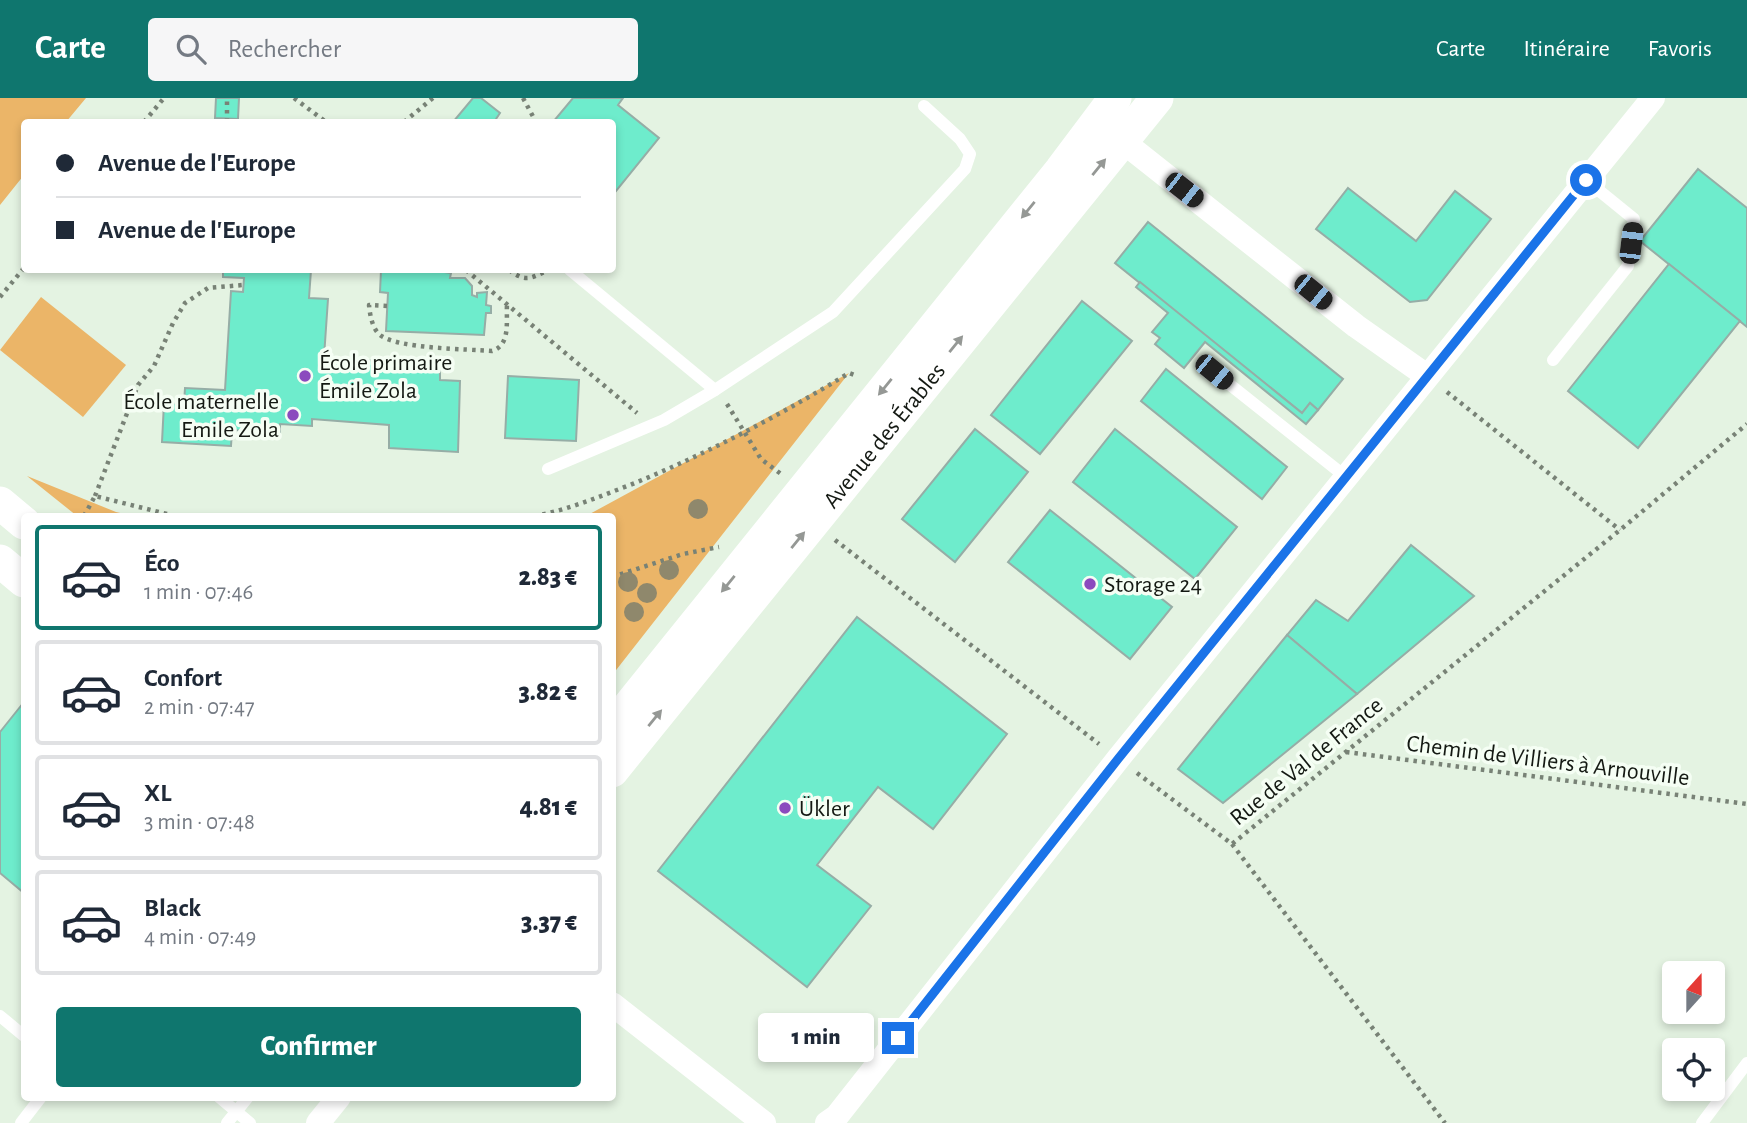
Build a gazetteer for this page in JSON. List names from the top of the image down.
{
  "streets": {
    "main road": ["Avenue des Érables"],
    "path": ["Chemin de Villiers à Arnouville", "Rue de Val de France"]
  },
  "crossings": [
    ["Avenue des Érables", "Rue de Val de France"],
    ["Chemin de Villiers à Arnouville", "Rue de Val de France"]
  ],
  "places": [
    "École primaire Émile Zola",
    "École maternelle Emile Zola",
    "Storage 24",
    "Ükler"
  ],
  "north": "top",
  "page": {
    "header": "Carte",
    "search": "Rechercher",
    "nav": ["Carte", "Itinéraire", "Favoris"],
    "banner": ["Avenue de l'Europe", "Avenue de l'Europe"],
    "list": [
      {
        "name": "Éco",
        "note": "1 min · 07:46",
        "value": "2.83 €"
      },
      {
        "name": "Confort",
        "note": "2 min · 07:47",
        "value": "3.82 €"
      },
      {
        "name": "XL",
        "note": "3 min · 07:48",
        "value": "4.81 €"
      },
      {
        "name": "Black",
        "note": "4 min · 07:49",
        "value": "3.37 €"
      }
    ],
    "buttons": "Confirmer",
    "bubble": "1 min"
  }
}
